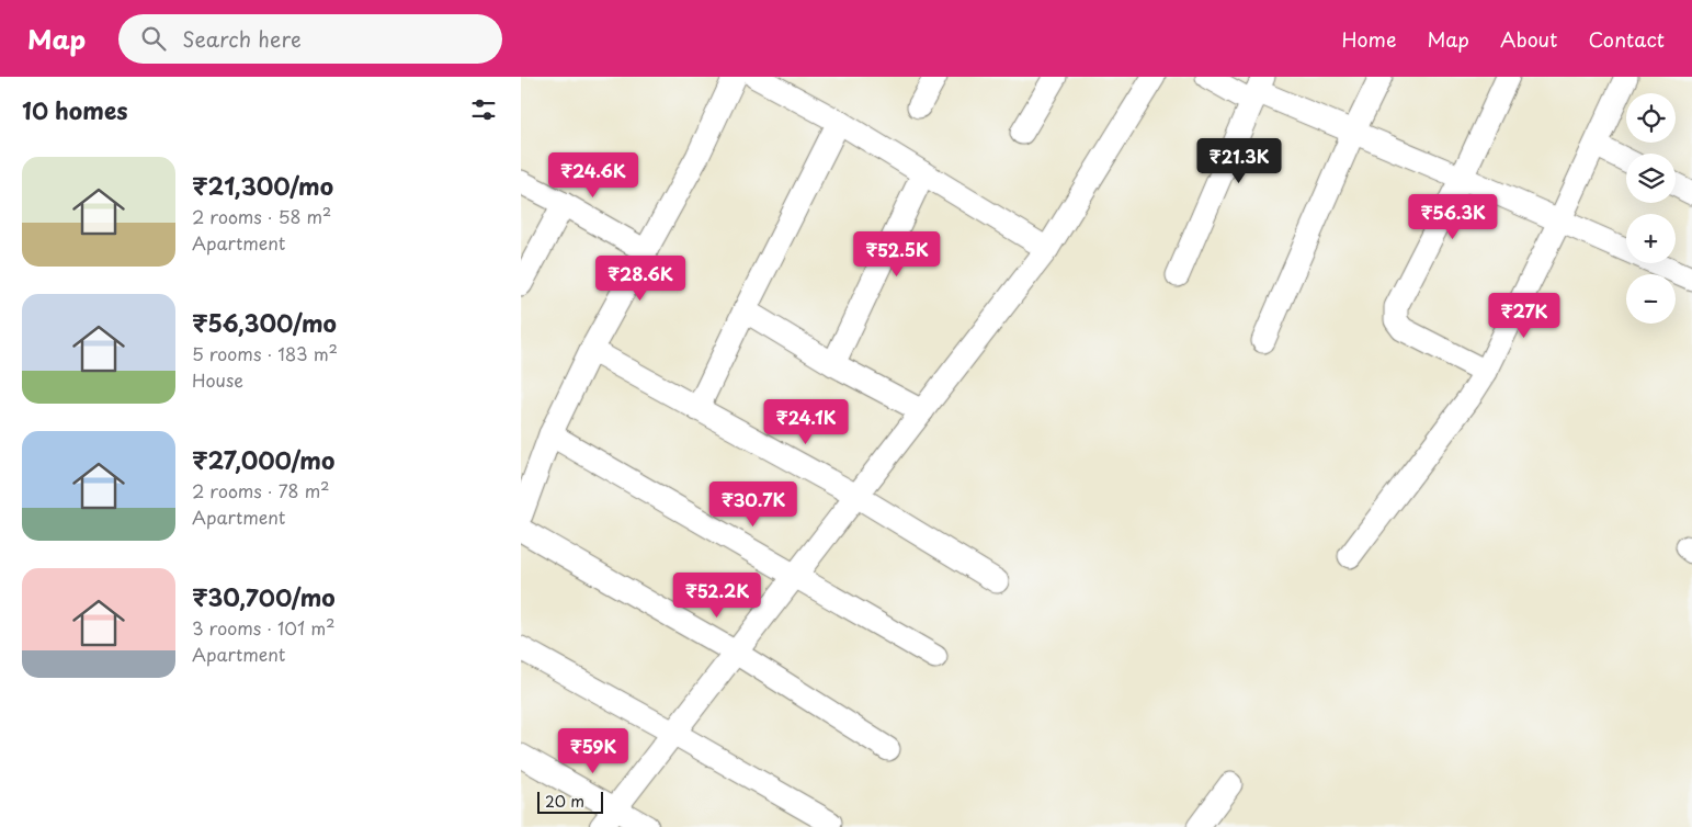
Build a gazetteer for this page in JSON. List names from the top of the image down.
{
  "scale_bar": "20 m",
  "page": {
    "header": "Map",
    "search": "Search here",
    "nav": [
      "Home",
      "Map",
      "About",
      "Contact"
    ],
    "heading": "10 homes",
    "map_buttons": ["+", "−"],
    "price": [
      "₹21.3K",
      "₹24.6K",
      "₹56.3K",
      "₹52.5K",
      "₹28.6K",
      "₹27K",
      "₹24.1K",
      "₹30.7K",
      "₹52.2K",
      "₹59K"
    ],
    "list": [
      {
        "name": "₹21,300/mo",
        "note": "2 rooms · 58 m² · Apartment"
      },
      {
        "name": "₹56,300/mo",
        "note": "5 rooms · 183 m² · House"
      },
      {
        "name": "₹27,000/mo",
        "note": "2 rooms · 78 m² · Apartment"
      },
      {
        "name": "₹30,700/mo",
        "note": "3 rooms · 101 m² · Apartment"
      }
    ],
    "scale": "20 m"
  }
}
